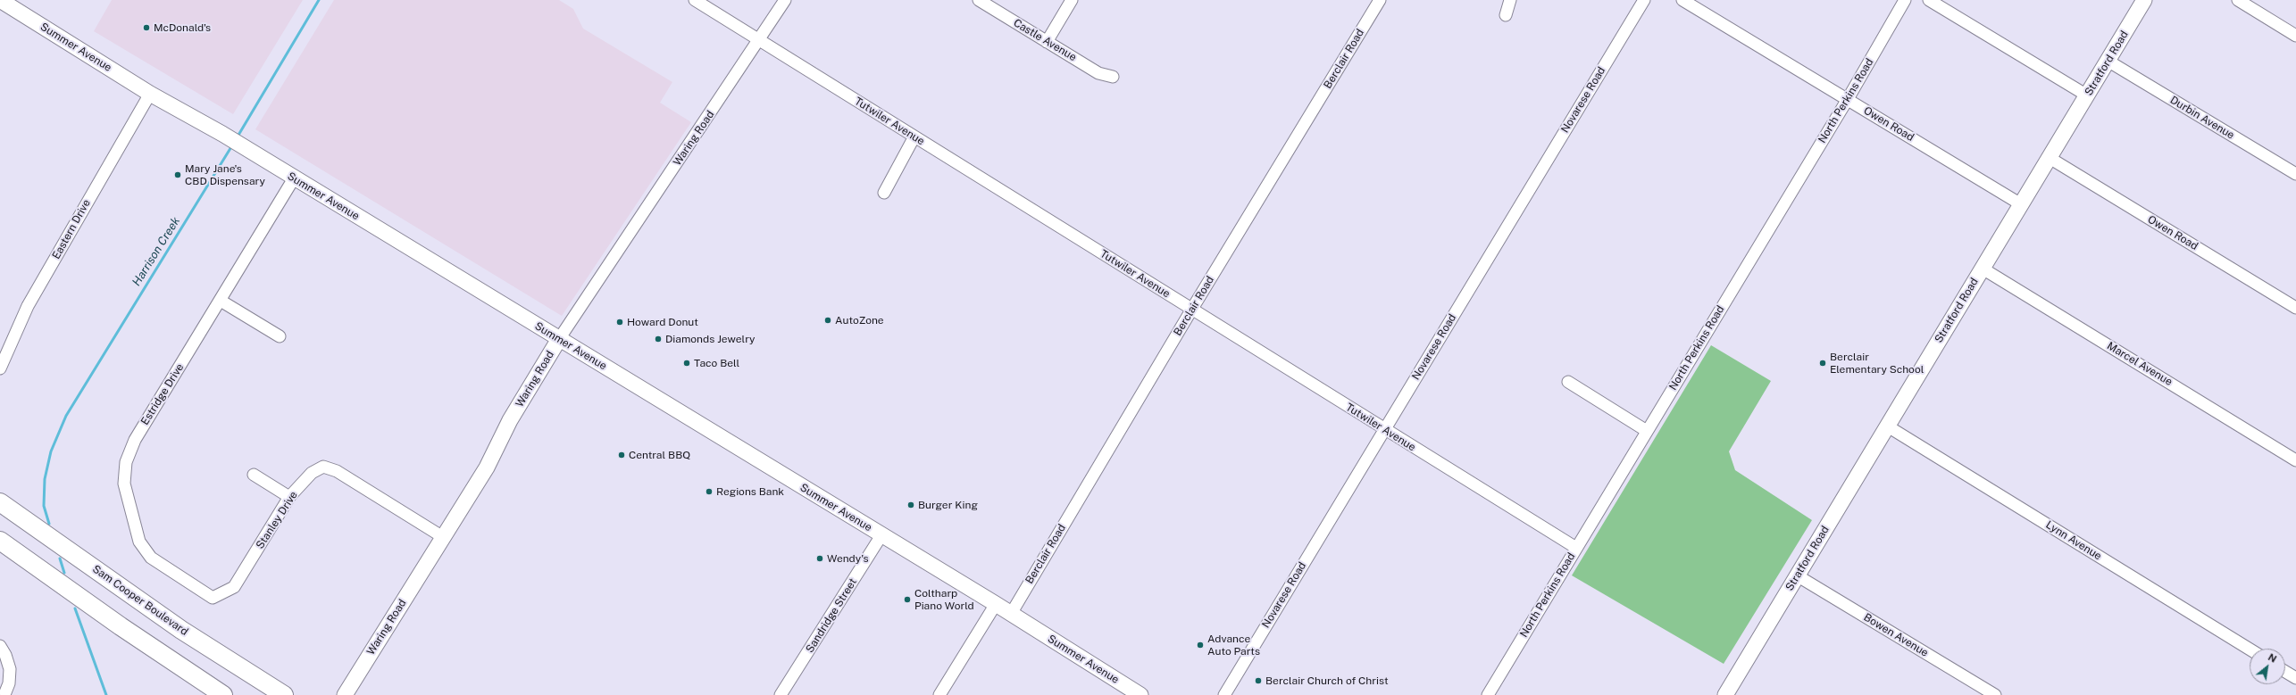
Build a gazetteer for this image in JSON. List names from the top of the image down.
{
  "streets": {
    "highway": ["Sam Cooper Boulevard"],
    "main road": ["Summer Avenue", "Stratford Road", "Waring Road"],
    "street": [
      "Castle Avenue",
      "Berclair Road",
      "Novarese Road",
      "North Perkins Road",
      "Durbin Avenue",
      "Tutwiler Avenue",
      "Owen Road",
      "Eastern Drive",
      "Marcel Avenue",
      "Estridge Drive",
      "Stanley Drive",
      "Lynn Avenue",
      "Sandridge Street",
      "Bowen Avenue"
    ]
  },
  "crossings": [
    ["Summer Avenue", "Berclair Road"],
    ["Summer Avenue", "Waring Road"],
    ["Summer Avenue", "Eastern Drive"],
    ["Summer Avenue", "Estridge Drive"],
    ["Summer Avenue", "Sandridge Street"],
    ["Berclair Road", "Tutwiler Avenue"],
    ["Stratford Road", "Durbin Avenue"],
    ["Stratford Road", "Owen Road"],
    ["Stratford Road", "Marcel Avenue"],
    ["Stratford Road", "Lynn Avenue"],
    ["Stratford Road", "Bowen Avenue"],
    ["Novarese Road", "Tutwiler Avenue"],
    ["North Perkins Road", "Tutwiler Avenue"],
    ["North Perkins Road", "Owen Road"],
    ["Tutwiler Avenue", "Waring Road"],
    ["Waring Road", "Stanley Drive"],
    ["Estridge Drive", "Stanley Drive"]
  ],
  "water": ["Harrison Creek"],
  "places": [
    "McDonald's",
    "Mary Jane's CBD Dispensary",
    "AutoZone",
    "Howard Donut",
    "Diamonds Jewelry",
    "Taco Bell",
    "Berclair Elementary School",
    "Central BBQ",
    "Regions Bank",
    "Burger King",
    "Wendy's",
    "Coltharp Piano World",
    "Advance Auto Parts",
    "Berclair Church of Christ"
  ],
  "north": "top right"
}
